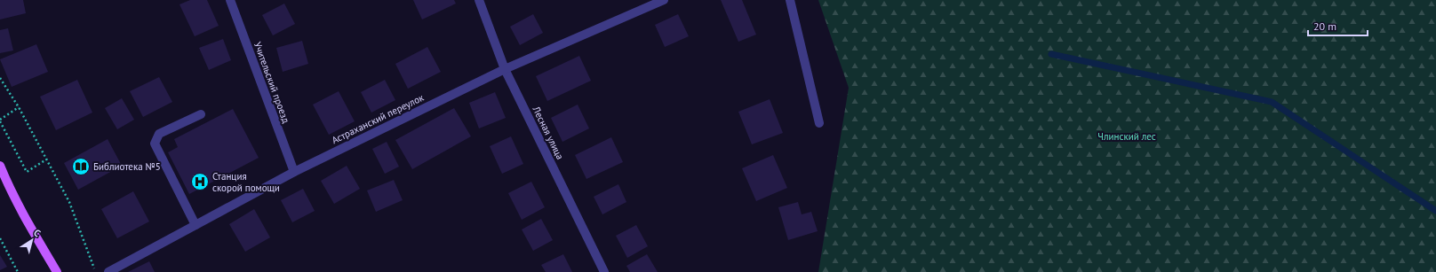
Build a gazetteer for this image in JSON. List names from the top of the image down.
{
  "streets": {
    "street": ["Учительский проезд", "Астраханский переулок", "Лесная улица"]
  },
  "crossings": [
    ["Учительский проезд", "Астраханский переулок"],
    ["Астраханский переулок", "Лесная улица"]
  ],
  "parks": ["Члинский лес"],
  "places": {
    "library": ["Библиотека №5"],
    "hospital": ["Станция скорой помощи"]
  },
  "scale_bar": "20 m",
  "north": "top right"
}
